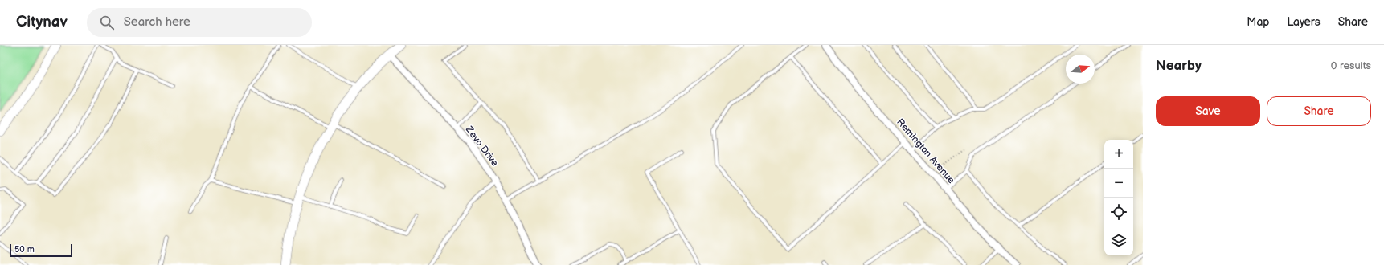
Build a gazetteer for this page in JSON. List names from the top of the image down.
{
  "streets": {
    "street": ["Zevo Drive", "Remington Avenue"]
  },
  "scale_bar": "50 m",
  "north": "right",
  "page": {
    "header": "Citynav",
    "search": "Search here",
    "nav": ["Map", "Layers", "Share"],
    "heading": ["Nearby", "0 results"],
    "buttons": ["Save", "Share"],
    "map_buttons": ["+", "−"],
    "scale": "50 m"
  }
}
